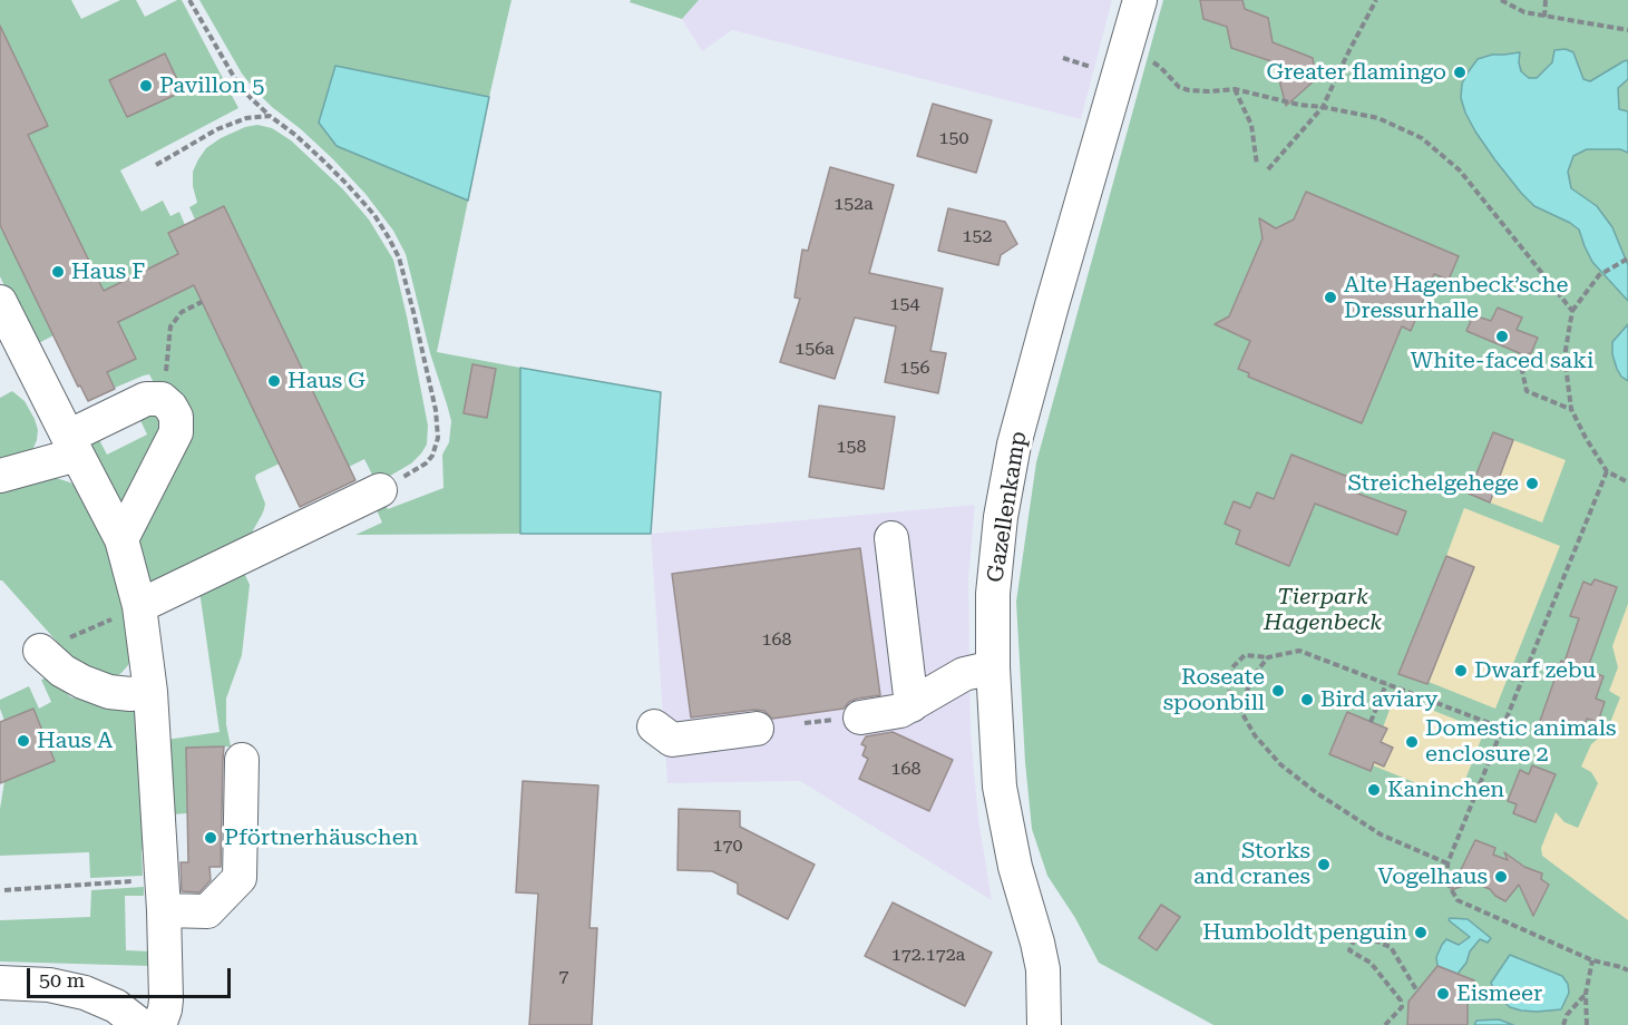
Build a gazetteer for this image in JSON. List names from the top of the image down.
{
  "streets": {
    "street": ["Gazellenkamp"]
  },
  "parks": ["Tierpark Hagenbeck"],
  "places": [
    "Greater flamingo",
    "Pavillon 5",
    "Haus F",
    "Alte Hagenbeck’sche Dressurhalle",
    "White-faced saki",
    "Haus G",
    "Streichelgehege",
    "Dwarf zebu",
    "Roseate spoonbill",
    "Bird aviary",
    "Haus A",
    "Domestic animals enclosure 2",
    "Kaninchen",
    "Pförtnerhäuschen",
    "Storks and cranes",
    "Vogelhaus",
    "Humboldt penguin",
    "Eismeer"
  ],
  "house_numbers": [
    "150",
    "152a",
    "152",
    "154",
    "156a",
    "156",
    "158",
    "168",
    "168",
    "170",
    "172.172a",
    "7"
  ],
  "scale_bar": "50 m"
}
